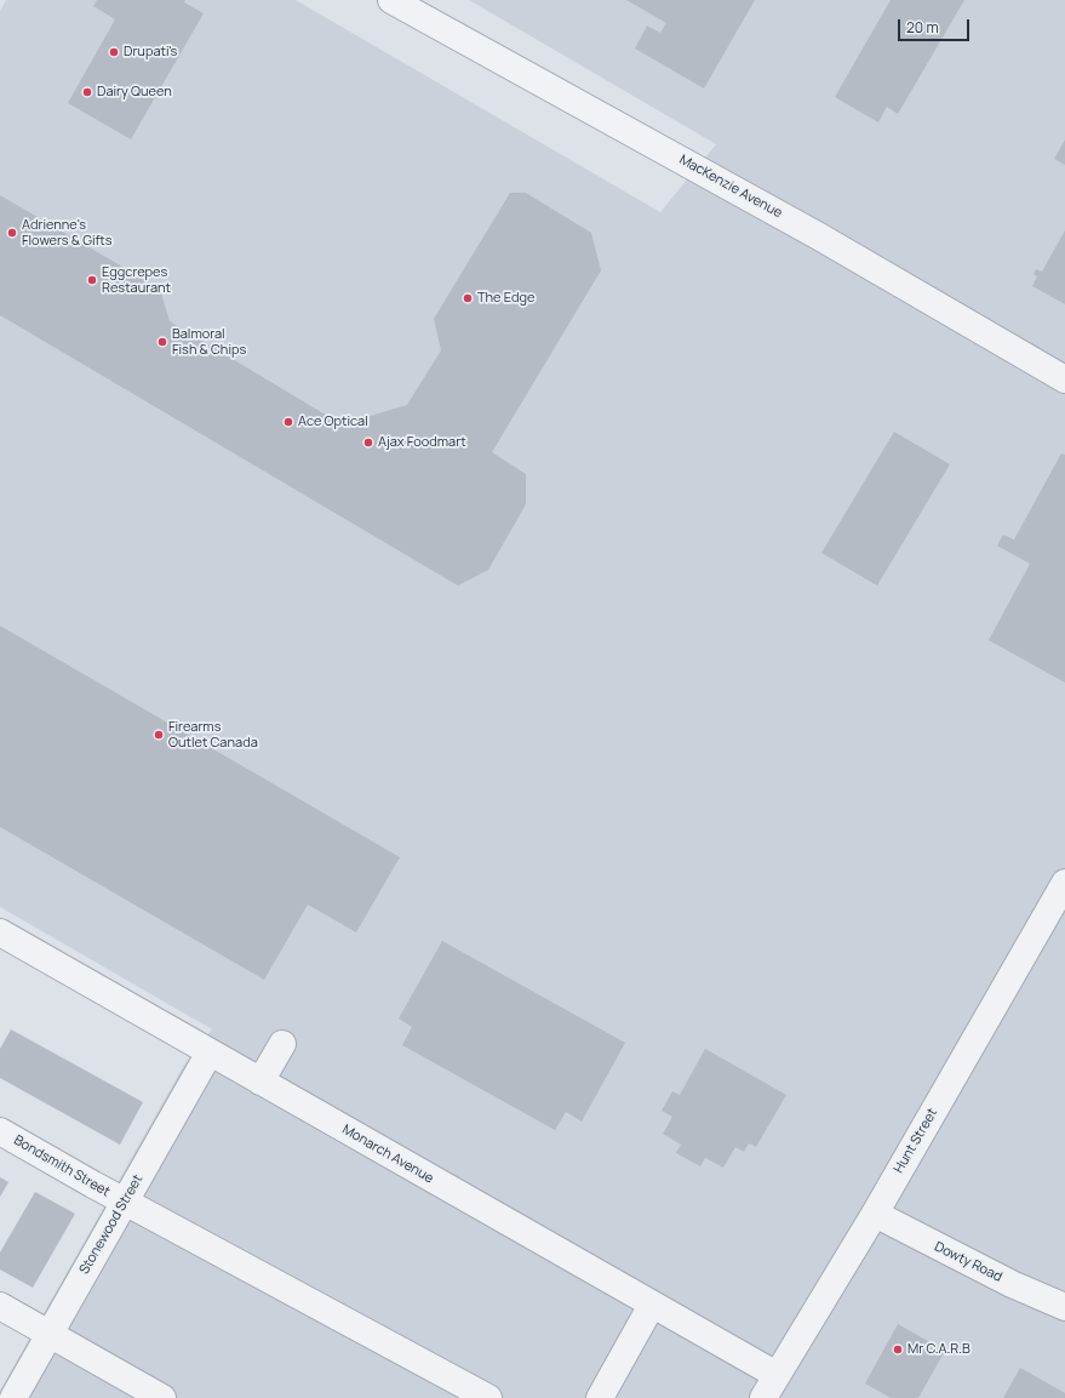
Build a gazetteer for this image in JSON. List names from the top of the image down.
{
  "streets": {
    "street": [
      "MacKenzie Avenue",
      "Hunt Street",
      "Monarch Avenue",
      "Bondsmith Street",
      "Stonewood Street",
      "Dowty Road"
    ]
  },
  "crossings": [
    ["Hunt Street", "Monarch Avenue"],
    ["Hunt Street", "Dowty Road"],
    ["Monarch Avenue", "Stonewood Street"],
    ["Bondsmith Street", "Stonewood Street"]
  ],
  "places": [
    "Drupati's",
    "Dairy Queen",
    "Adrienne's Flowers & Gifts",
    "Eggcrepes Restaurant",
    "The Edge",
    "Balmoral Fish & Chips",
    "Ace Optical",
    "Ajax Foodmart",
    "Firearms Outlet Canada",
    "Mr C.A.R.B"
  ],
  "scale_bar": "20 m"
}
